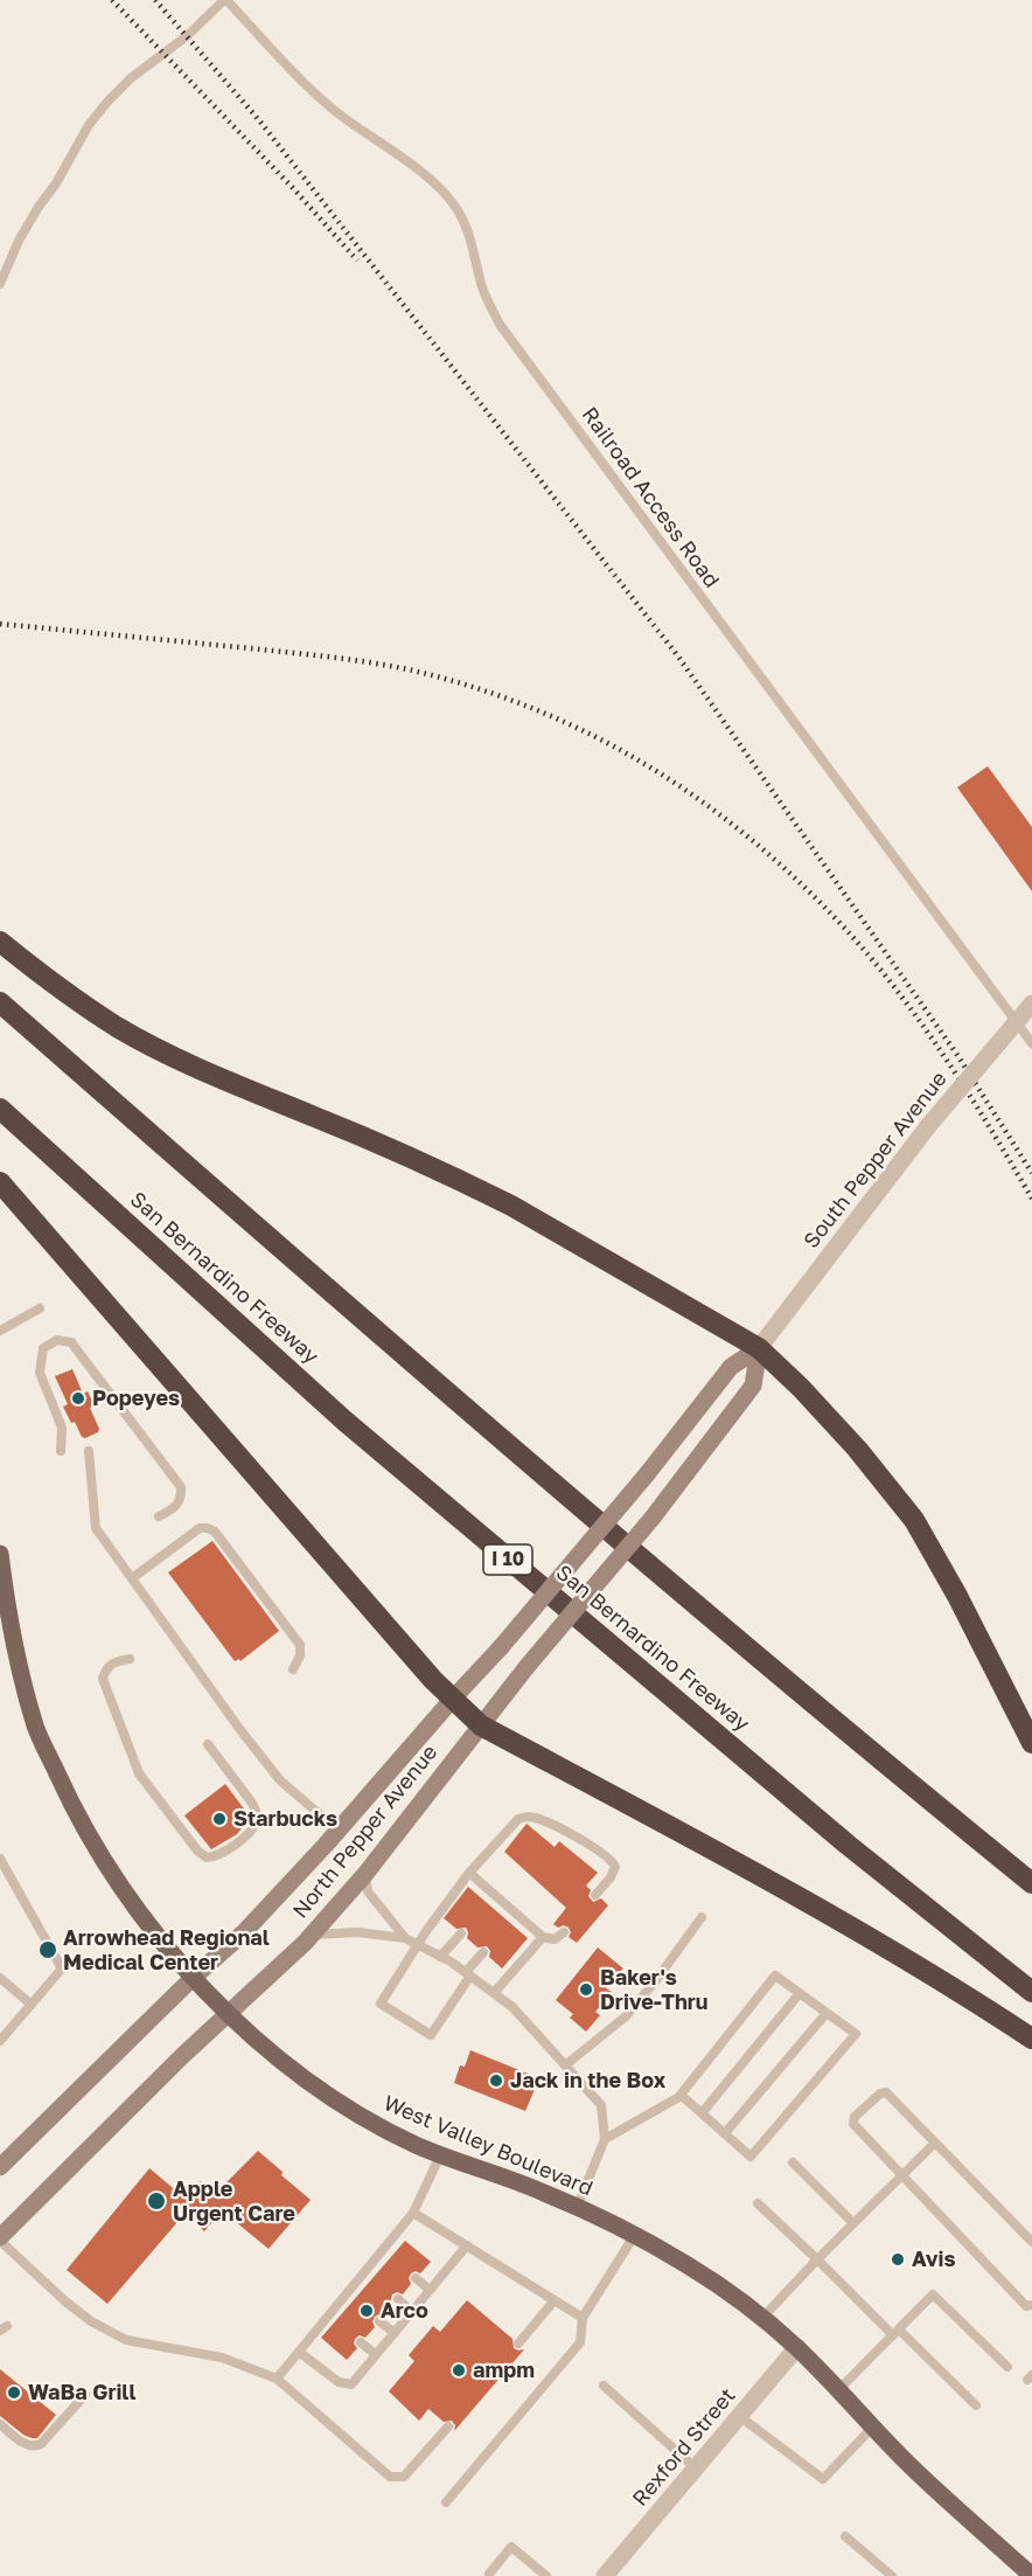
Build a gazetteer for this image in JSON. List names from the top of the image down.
{
  "streets": {
    "highway": ["San Bernardino Freeway", "I 10"],
    "main road": ["South Pepper Avenue", "North Pepper Avenue", "West Valley Boulevard"],
    "street": ["Rexford Street"],
    "lane": ["Railroad Access Road"]
  },
  "crossings": [
    ["South Pepper Avenue", "North Pepper Avenue"],
    ["North Pepper Avenue", "West Valley Boulevard"],
    ["West Valley Boulevard", "Rexford Street"]
  ],
  "places": [
    "Popeyes",
    "Starbucks",
    "Arrowhead Regional Medical Center",
    "Baker's Drive-Thru",
    "Jack in the Box",
    "Apple Urgent Care",
    "Avis",
    "Arco",
    "ampm",
    "WaBa Grill"
  ]
}
